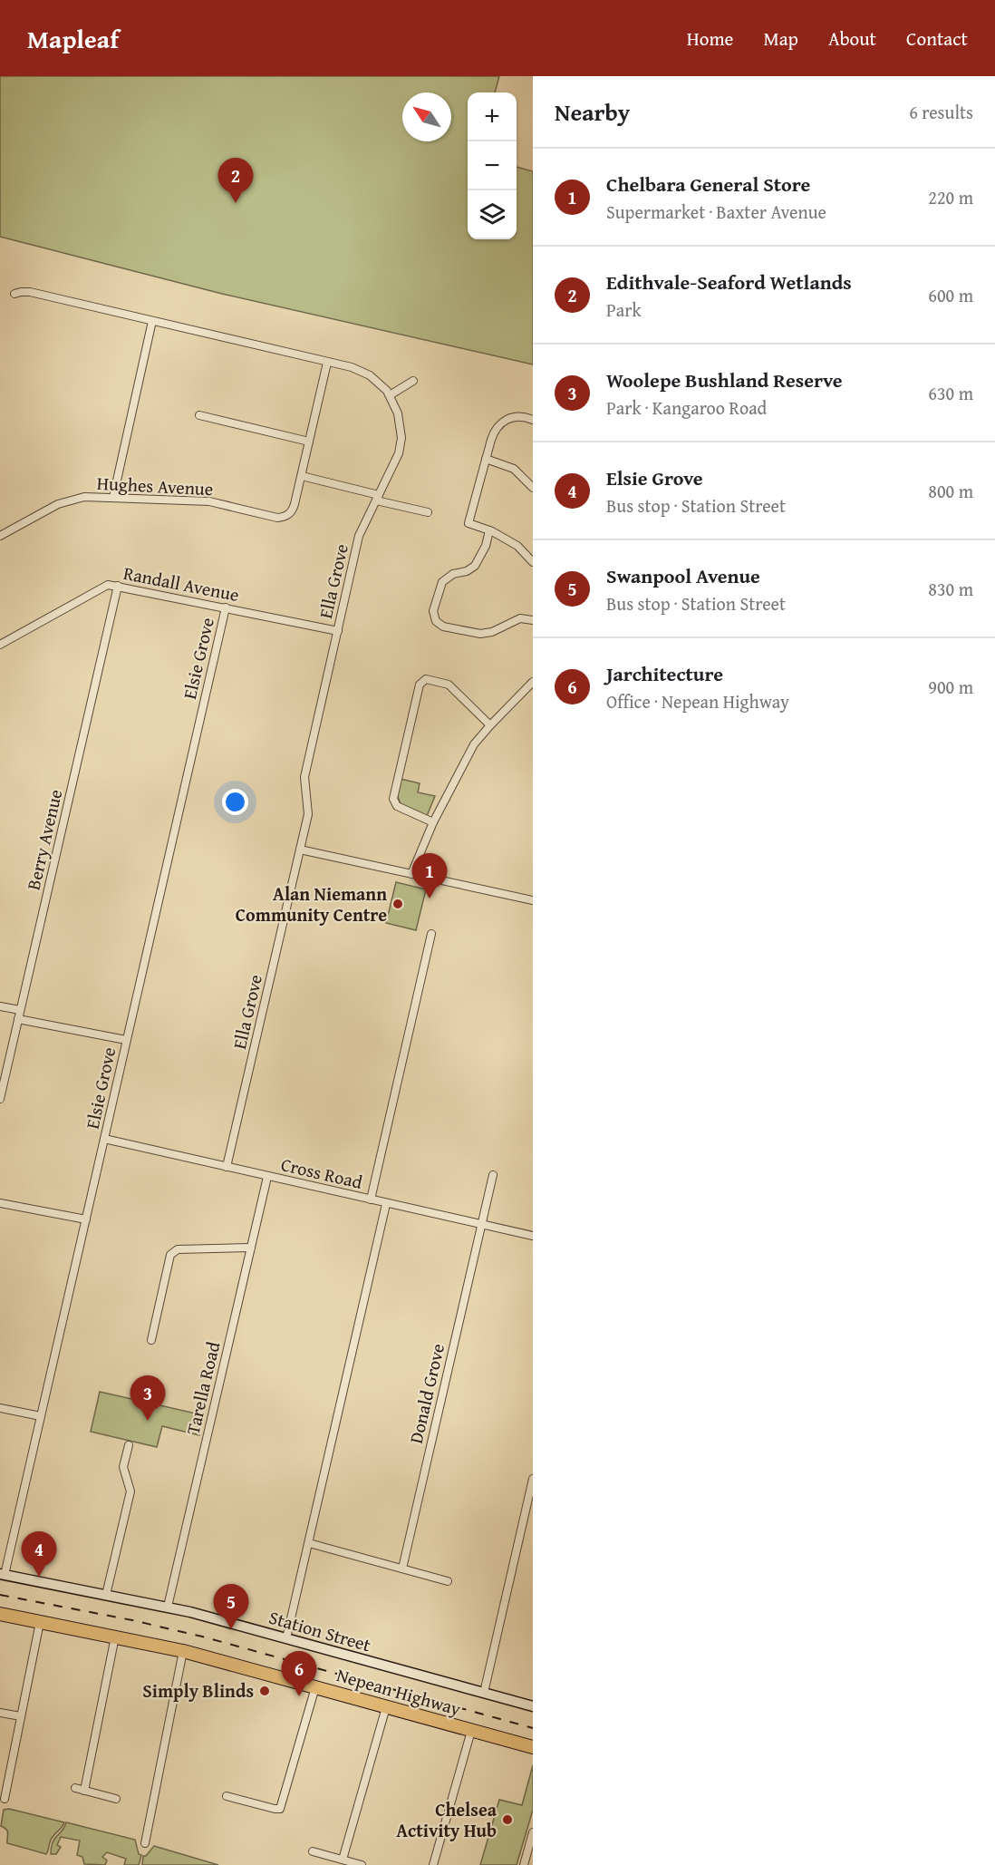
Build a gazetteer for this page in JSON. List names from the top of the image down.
{
  "streets": {
    "highway": ["Nepean Highway"],
    "street": [
      "Hughes Avenue",
      "Ella Grove",
      "Randall Avenue",
      "Elsie Grove",
      "Berry Avenue",
      "Cross Road",
      "Tarella Road",
      "Donald Grove",
      "Station Street"
    ]
  },
  "crossings": [
    ["Hughes Avenue", "Ella Grove"],
    ["Ella Grove", "Randall Avenue"],
    ["Ella Grove", "Cross Road"],
    ["Randall Avenue", "Elsie Grove"],
    ["Randall Avenue", "Berry Avenue"],
    ["Elsie Grove", "Cross Road"],
    ["Elsie Grove", "Station Street"],
    ["Cross Road", "Tarella Road"],
    ["Cross Road", "Donald Grove"],
    ["Tarella Road", "Station Street"]
  ],
  "places": ["Alan Niemann Community Centre", "Simply Blinds", "Chelsea Activity Hub"],
  "north": "top left",
  "page": {
    "header": "Mapleaf",
    "nav": [
      "Home",
      "Map",
      "About",
      "Contact"
    ],
    "heading": ["Nearby", "6 results"],
    "map_buttons": ["+", "−"],
    "list": [
      {
        "mark": "1",
        "name": "Chelbara General Store",
        "note": "Supermarket · Baxter Avenue",
        "value": "220 m"
      },
      {
        "mark": "2",
        "name": "Edithvale-Seaford Wetlands",
        "note": "Park",
        "value": "600 m"
      },
      {
        "mark": "3",
        "name": "Woolepe Bushland Reserve",
        "note": "Park · Kangaroo Road",
        "value": "630 m"
      },
      {
        "mark": "4",
        "name": "Elsie Grove",
        "note": "Bus stop · Station Street",
        "value": "800 m"
      },
      {
        "mark": "5",
        "name": "Swanpool Avenue",
        "note": "Bus stop · Station Street",
        "value": "830 m"
      },
      {
        "mark": "6",
        "name": "Jarchitecture",
        "note": "Office · Nepean Highway",
        "value": "900 m"
      }
    ],
    "pins": [
      "2",
      "1",
      "3",
      "4",
      "5",
      "6"
    ]
  }
}
